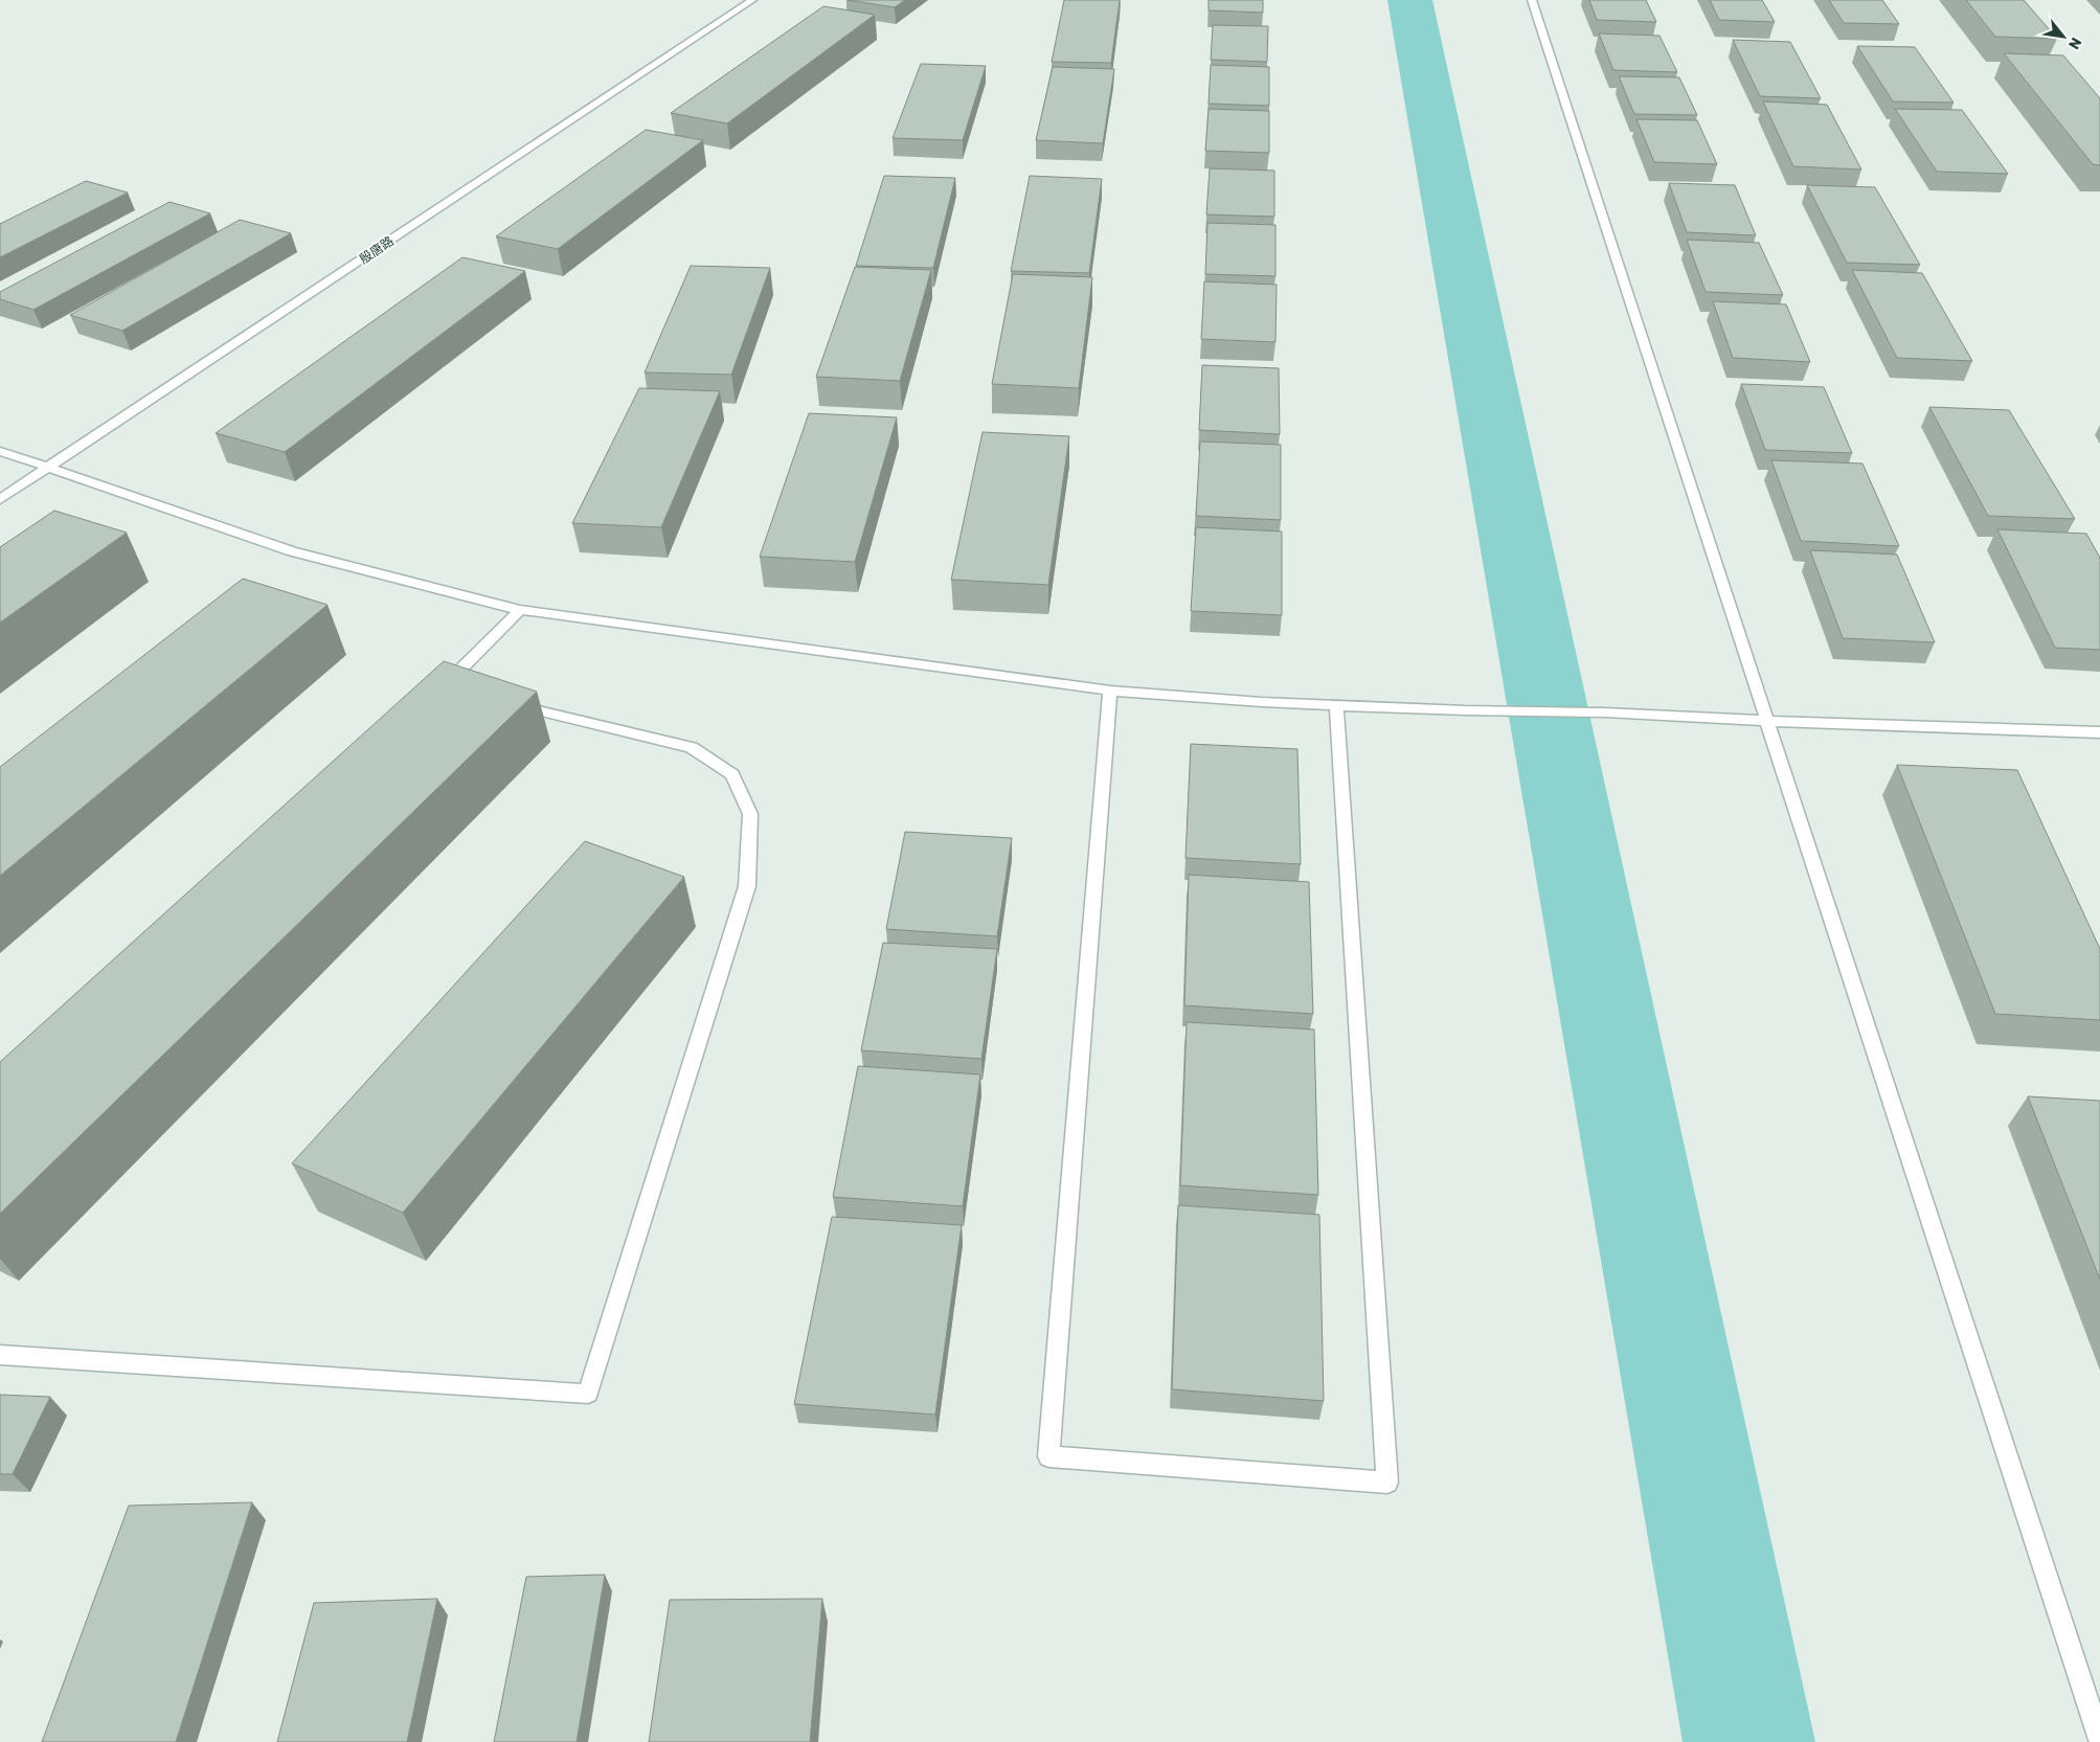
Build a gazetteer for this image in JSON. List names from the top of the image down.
{
  "streets": {
    "street": ["殷唐路"]
  },
  "north": "bottom right"
}
